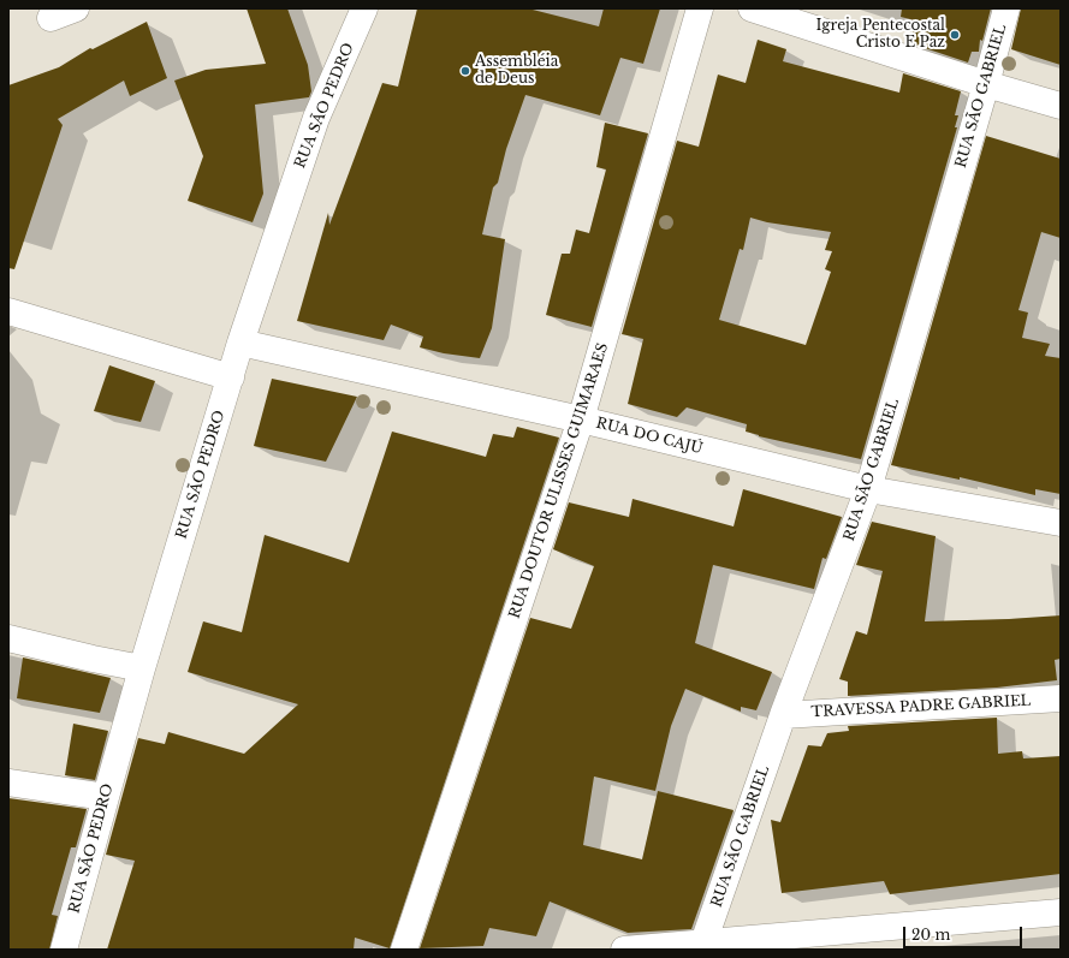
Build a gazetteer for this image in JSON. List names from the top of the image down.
{
  "streets": {
    "street": [
      "RUA SÃO GABRIEL",
      "RUA SÃO PEDRO",
      "RUA DO CAJÚ",
      "RUA DOUTOR ULISSES GUIMARAES",
      "TRAVESSA PADRE GABRIEL"
    ]
  },
  "crossings": [
    ["RUA SÃO GABRIEL", "RUA DO CAJÚ"],
    ["RUA SÃO GABRIEL", "TRAVESSA PADRE GABRIEL"],
    ["RUA SÃO PEDRO", "RUA DO CAJÚ"],
    ["RUA DO CAJÚ", "RUA DOUTOR ULISSES GUIMARAES"]
  ],
  "places": ["Igreja Pentecostal Cristo E Paz", "Assembléia de Deus"],
  "scale_bar": "20 m"
}
